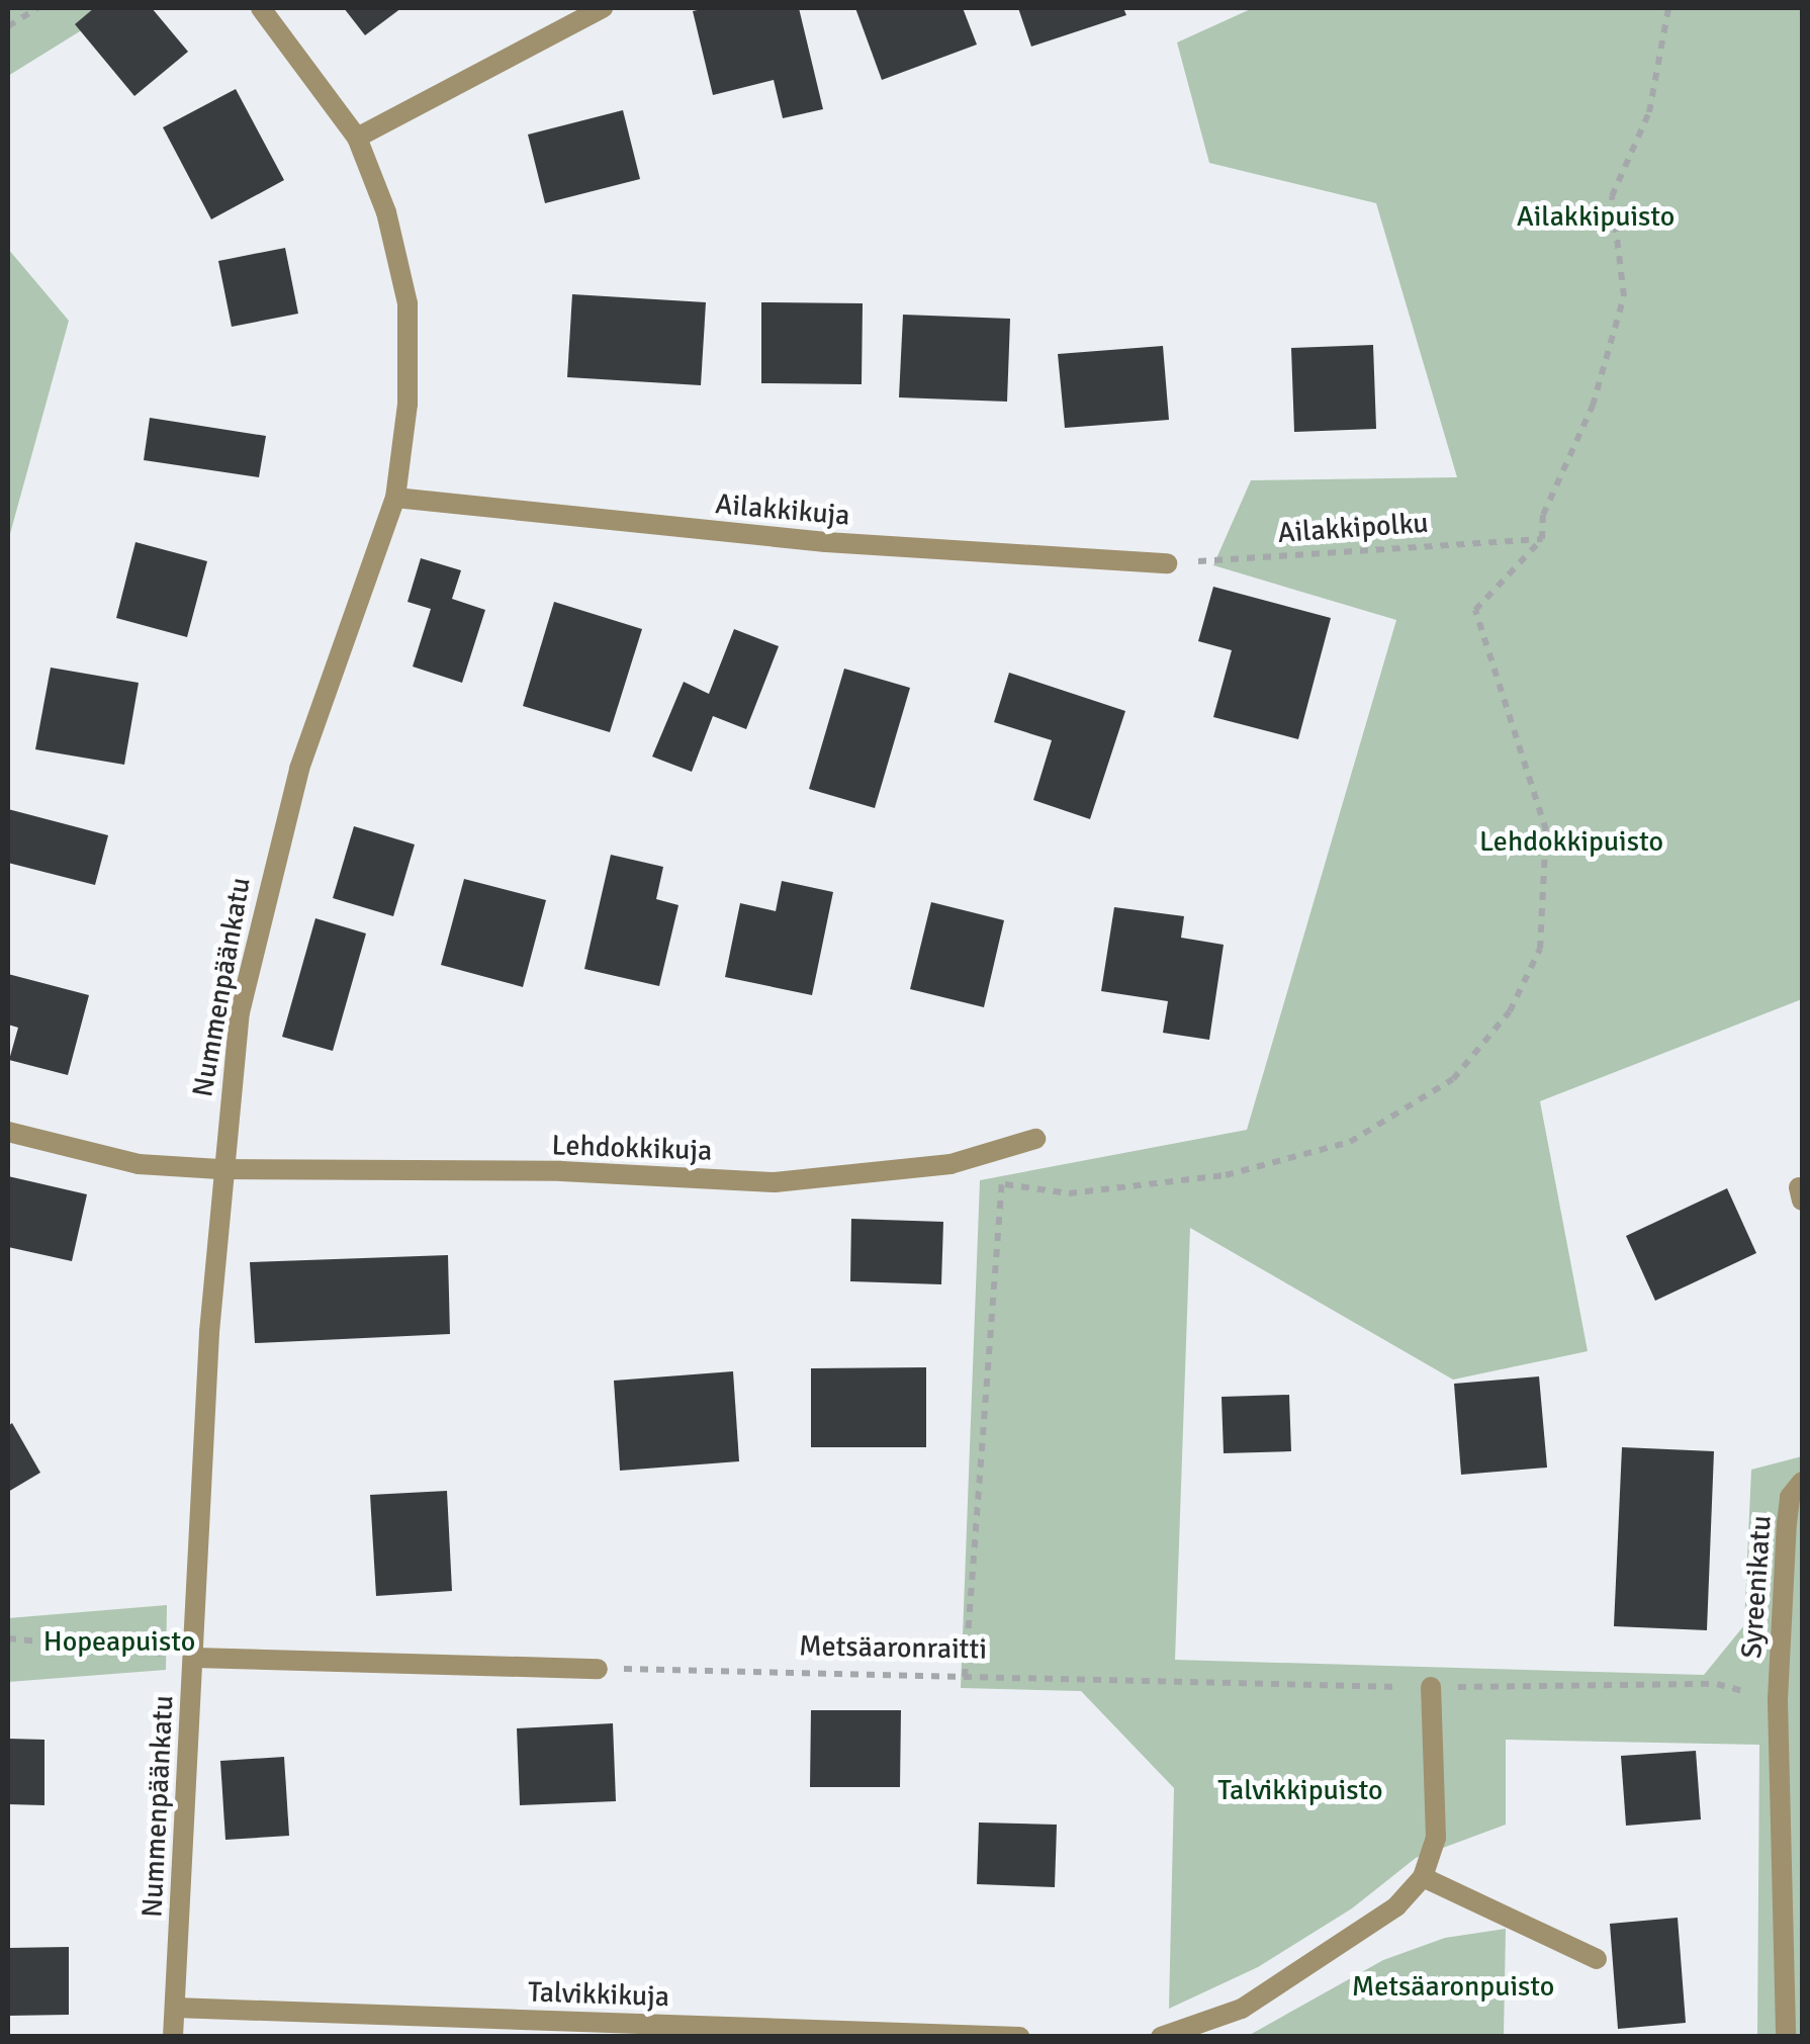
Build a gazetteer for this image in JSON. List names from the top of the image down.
{
  "streets": {
    "street": [
      "Ailakkikuja",
      "Nummenpäänkatu",
      "Lehdokkikuja",
      "Syreenikatu",
      "Talvikkikuja"
    ],
    "path": ["Ailakkipolku", "Metsäaronraitti"]
  },
  "crossings": [
    ["Ailakkikuja", "Ailakkipolku"],
    ["Ailakkikuja", "Nummenpäänkatu"],
    ["Nummenpäänkatu", "Lehdokkikuja"],
    ["Nummenpäänkatu", "Talvikkikuja"],
    ["Syreenikatu", "Metsäaronraitti"]
  ],
  "parks": [
    "Ailakkipuisto",
    "Lehdokkipuisto",
    "Hopeapuisto",
    "Talvikkipuisto",
    "Metsäaronpuisto"
  ]
}
